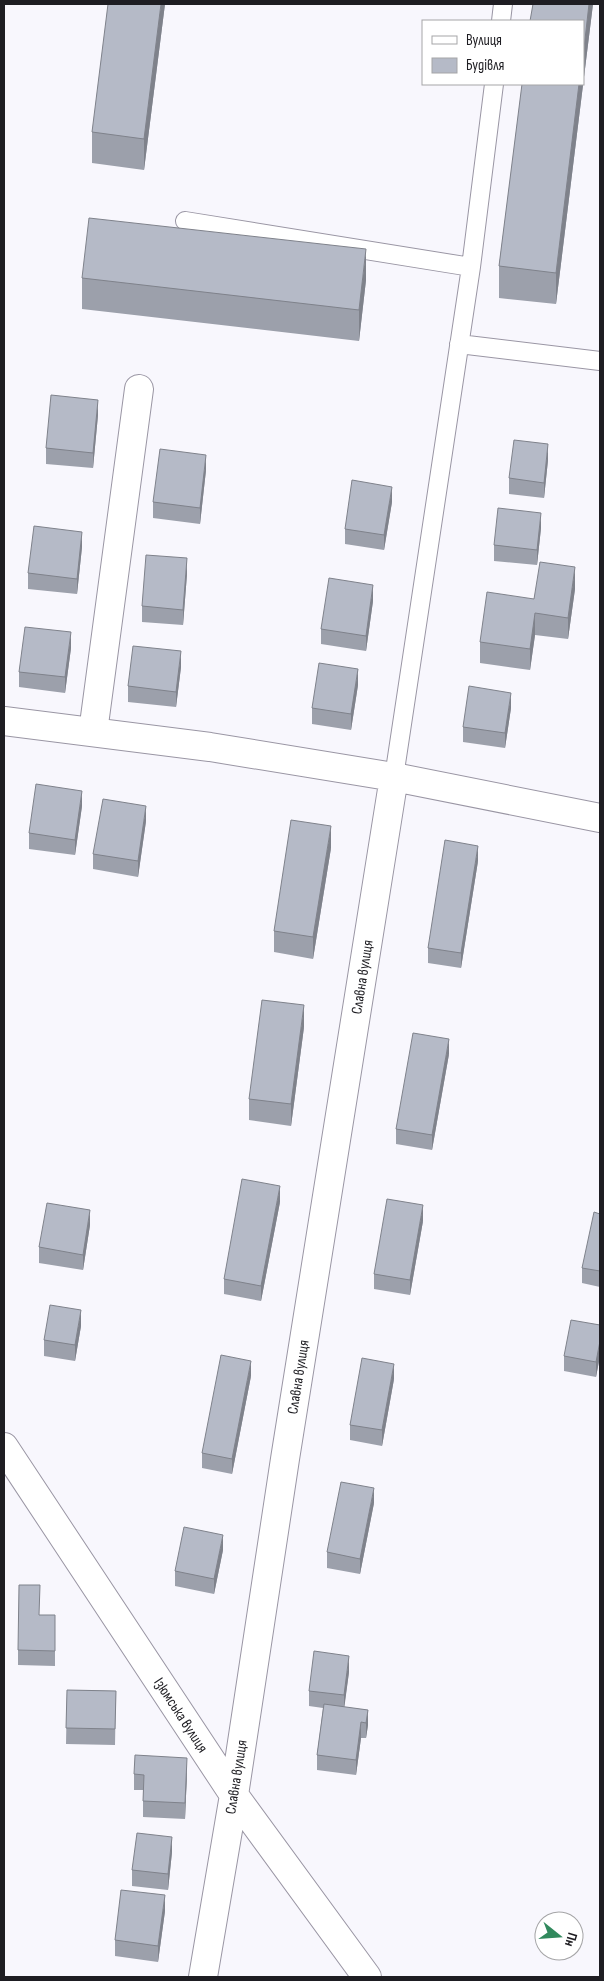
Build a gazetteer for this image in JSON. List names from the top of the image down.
{
  "streets": {
    "street": ["Славна вулиця", "Ізюмська вулиця"]
  },
  "crossings": [
    ["Славна вулиця", "Ізюмська вулиця"]
  ],
  "legend": ["Вулиця", "Будівля"],
  "north": "right"
}
